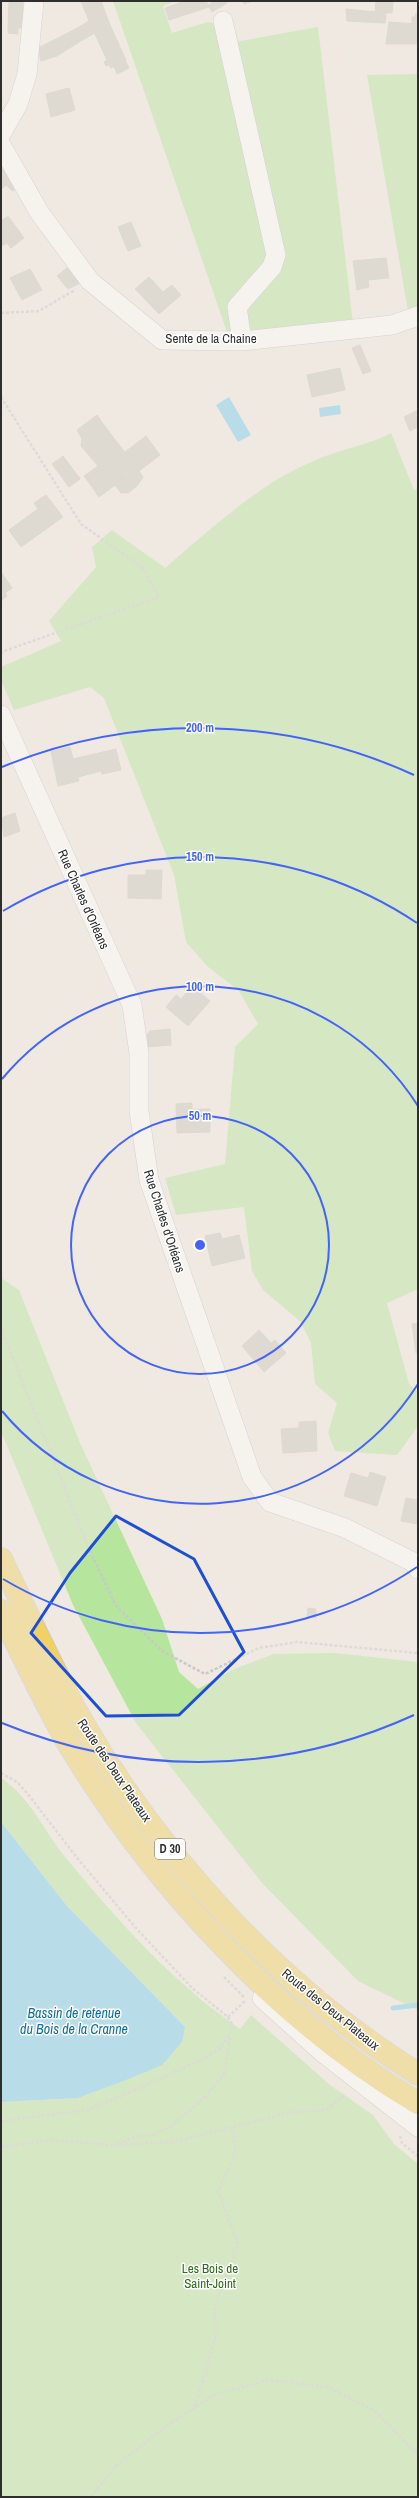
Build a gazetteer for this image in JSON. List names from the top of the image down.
{
  "streets": {
    "main road": ["Route des Deux Plateaux", "D 30"],
    "street": ["Sente de la Chaine", "Rue Charles d'Orléans"]
  },
  "water": ["Bassin de retenue du Bois de la Cranne"],
  "parks": ["Les Bois de Saint-Joint"],
  "rings": [
    "200 m",
    "150 m",
    "100 m",
    "50 m"
  ]
}
